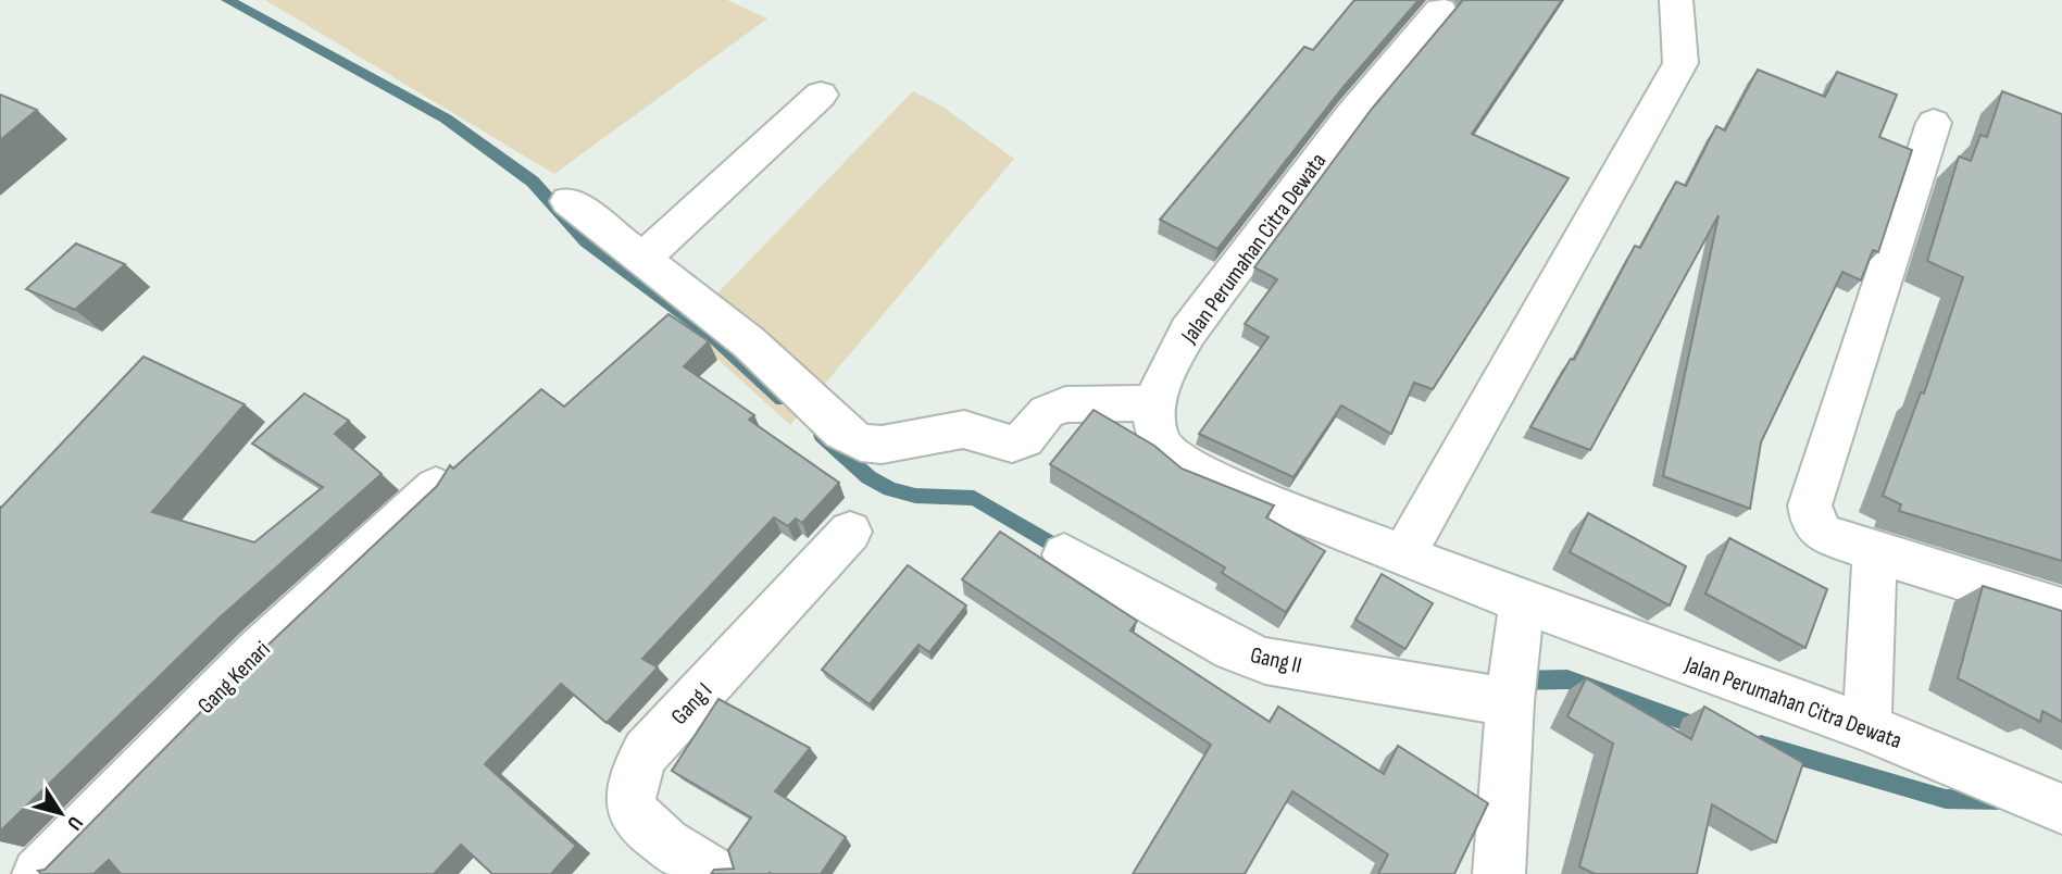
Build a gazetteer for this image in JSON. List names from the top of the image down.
{
  "streets": {
    "street": [
      "Jalan Perumahan Citra Dewata",
      "Gang II",
      "Gang Kenari",
      "Gang I"
    ]
  },
  "north": "bottom right"
}
